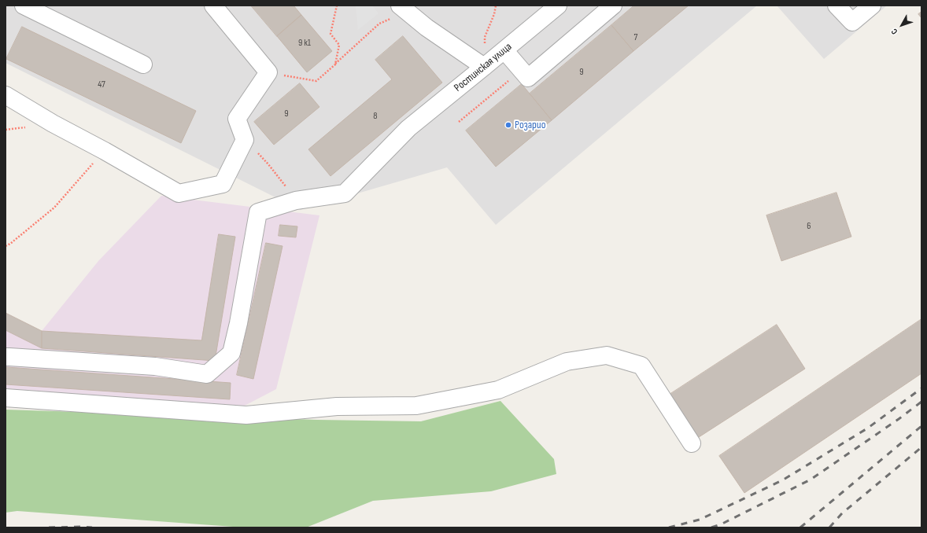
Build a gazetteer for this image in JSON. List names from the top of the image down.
{
  "streets": {
    "street": ["Ростинская улица"]
  },
  "places": ["Розарио"],
  "house_numbers": [
    "7",
    "9 к1",
    "9",
    "47",
    "9",
    "8",
    "6"
  ],
  "north": "bottom left"
}
